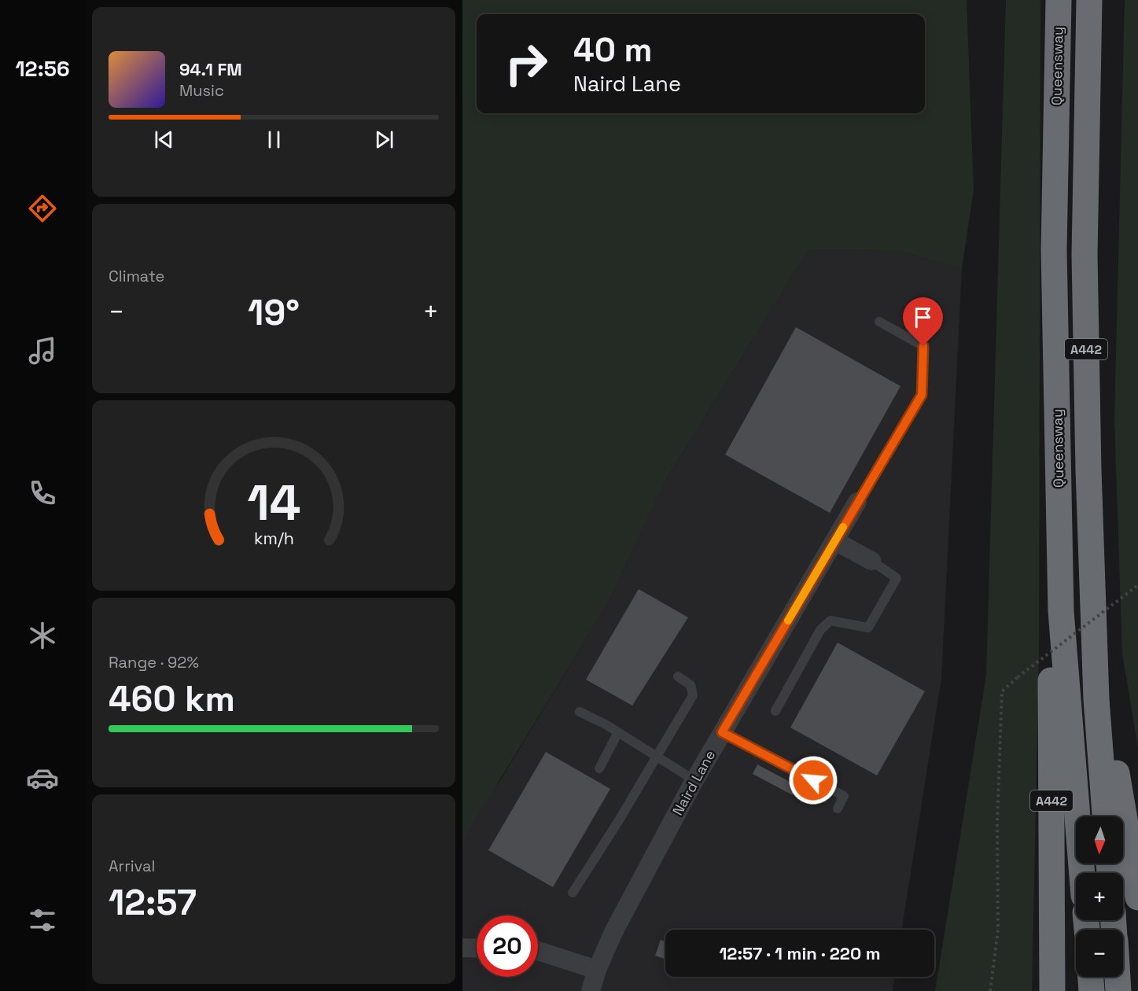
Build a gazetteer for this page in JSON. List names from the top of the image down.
{
  "streets": {
    "highway": ["Queensway", "A442"],
    "street": ["Naird Lane"]
  },
  "crossings": [
    ["Queensway", "A442"]
  ],
  "north": "bottom",
  "page": {
    "tabs": "12:56",
    "turn": ["40 m", "Naird Lane"],
    "song": ["94.1 FM", "Music"],
    "tile": [
      "Climate",
      ["Range · 92%", "460 km"],
      ["Arrival", "12:57"]
    ],
    "heat": ["−", "19°", "+"],
    "map_buttons": ["+", "−"],
    "limit": "20",
    "trip": "12:57 · 1 min · 220 m",
    "gauge": ["14", "km/h"]
  }
}
